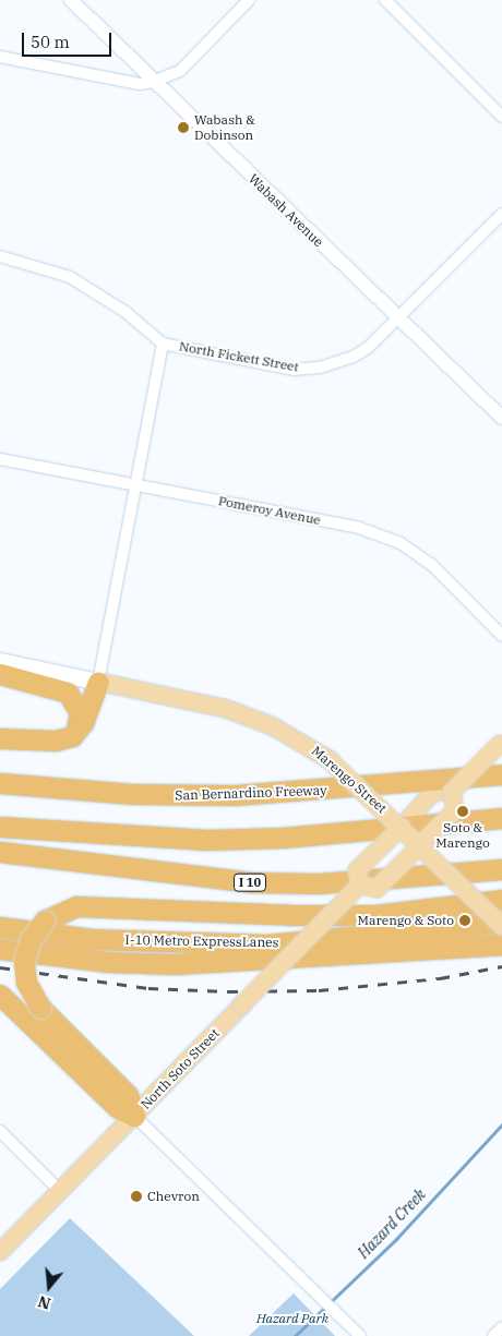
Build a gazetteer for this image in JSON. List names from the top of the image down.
{
  "streets": {
    "highway": ["San Bernardino Freeway", "I 10", "I-10 Metro ExpressLanes"],
    "main road": ["Marengo Street", "North Soto Street"],
    "street": ["Wabash Avenue", "North Fickett Street", "Pomeroy Avenue"]
  },
  "crossings": [
    ["Wabash Avenue", "North Fickett Street"],
    ["North Fickett Street", "Pomeroy Avenue"],
    ["North Fickett Street", "Marengo Street"],
    ["Marengo Street", "I-10 Metro ExpressLanes"]
  ],
  "water": ["Hazard Creek"],
  "parks": ["Hazard Park"],
  "places": [
    "Wabash & Dobinson",
    "Soto & Marengo",
    "Marengo & Soto",
    "Chevron"
  ],
  "scale_bar": "50 m",
  "north": "bottom"
}
